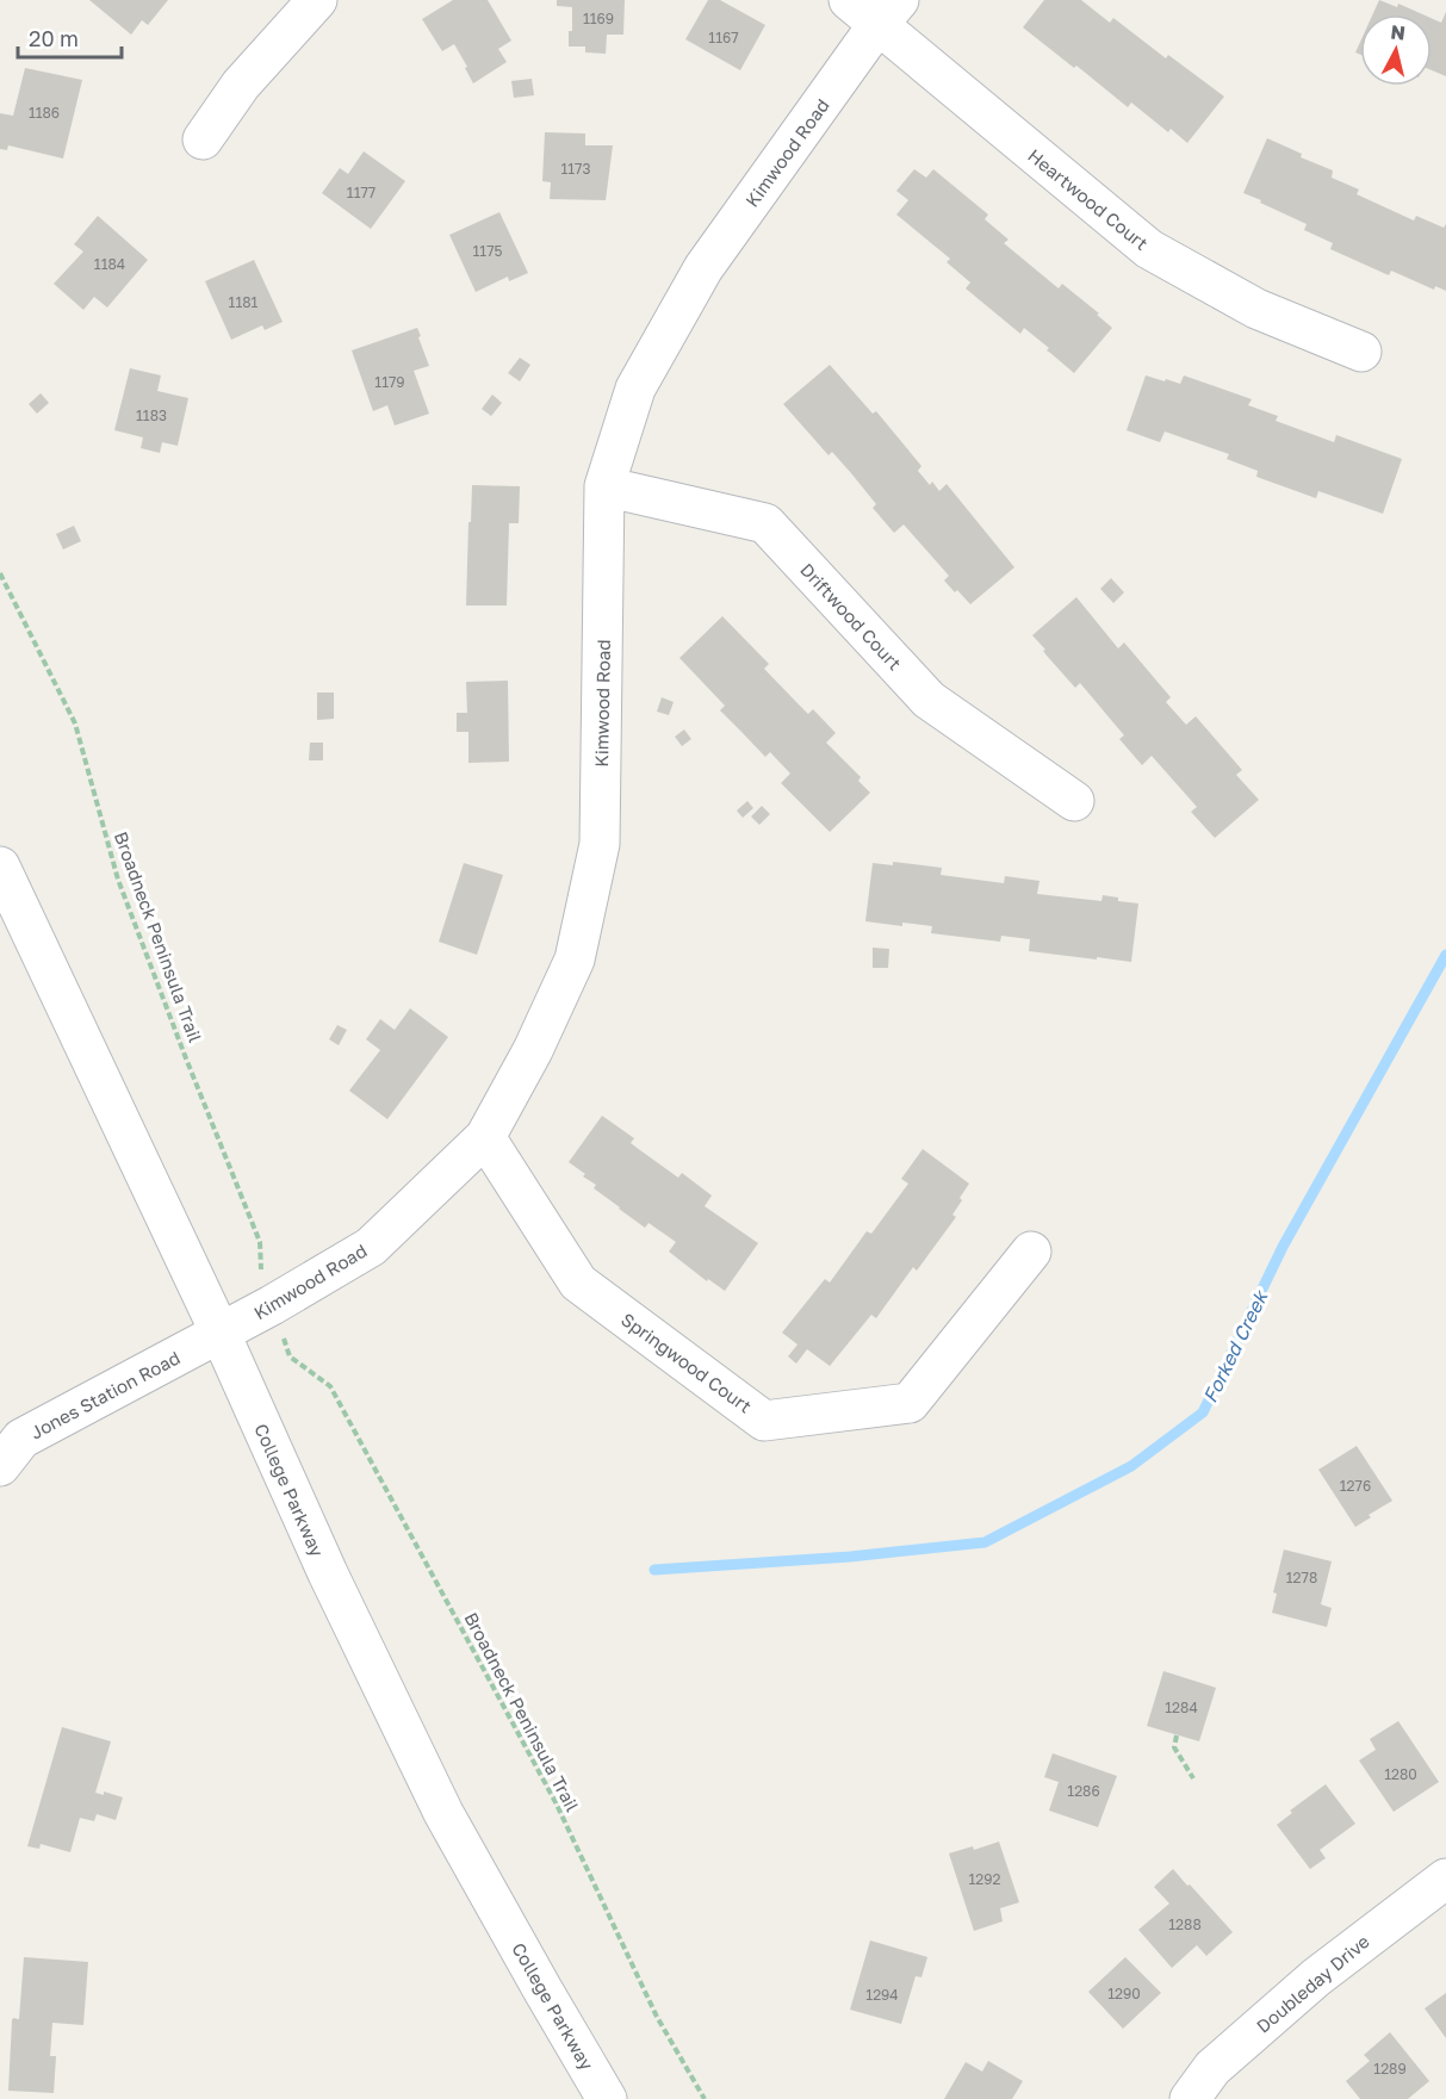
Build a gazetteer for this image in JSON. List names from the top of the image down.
{
  "streets": {
    "street": [
      "Kimwood Road",
      "Heartwood Court",
      "Driftwood Court",
      "Springwood Court",
      "Jones Station Road",
      "College Parkway",
      "Doubleday Drive"
    ],
    "path": ["Broadneck Peninsula Trail"]
  },
  "crossings": [
    ["Kimwood Road", "Heartwood Court"],
    ["Kimwood Road", "Driftwood Court"],
    ["Kimwood Road", "Springwood Court"],
    ["Kimwood Road", "Jones Station Road"],
    ["Kimwood Road", "College Parkway"],
    ["Jones Station Road", "College Parkway"]
  ],
  "water": ["Forked Creek"],
  "house_numbers": [
    "1169",
    "1167",
    "1186",
    "1173",
    "1177",
    "1175",
    "1184",
    "1181",
    "1179",
    "1183",
    "1276",
    "1278",
    "1284",
    "1280",
    "1286",
    "1292",
    "1288",
    "1290",
    "1294",
    "1289"
  ],
  "scale_bar": "20 m",
  "north": "top"
}
